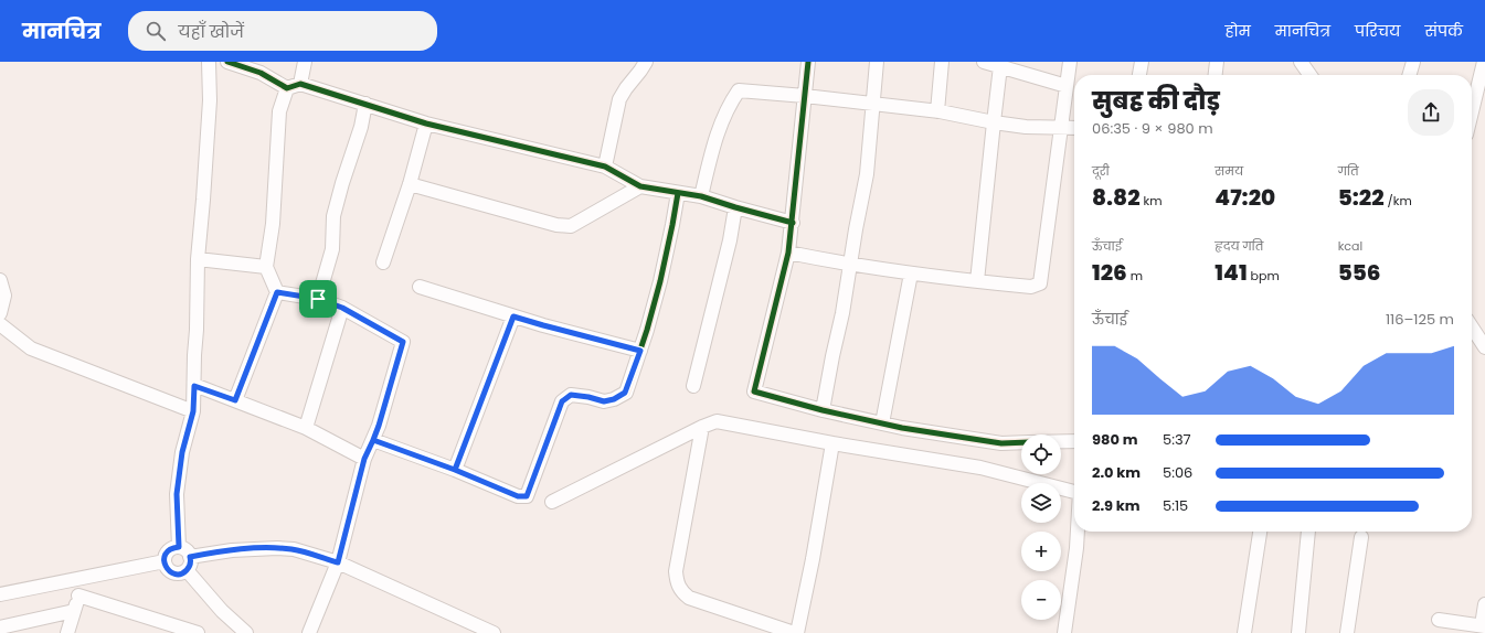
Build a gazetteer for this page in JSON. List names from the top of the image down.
{
  "page": {
    "header": "मानचित्र",
    "search": "यहाँ खोजें",
    "nav": [
      "होम",
      "मानचित्र",
      "परिचय",
      "संपर्क"
    ],
    "heading": ["सुबह की दौड़", "06:35 · 9 × 980 m"],
    "stats": [
      ["दूरी", "8.82 km"],
      ["समय", "47:20"],
      ["गति", "5:22 /km"],
      ["ऊँचाई", "126 m"],
      ["हृदय गति", "141 bpm"],
      ["kcal", "556"]
    ],
    "chart": ["ऊँचाई", "116–125 m"],
    "list": [
      {
        "name": "980 m",
        "note": "5:37"
      },
      {
        "name": "2.0 km",
        "note": "5:06"
      },
      {
        "name": "2.9 km",
        "note": "5:15"
      }
    ],
    "map_buttons": ["+", "−"]
  }
}
